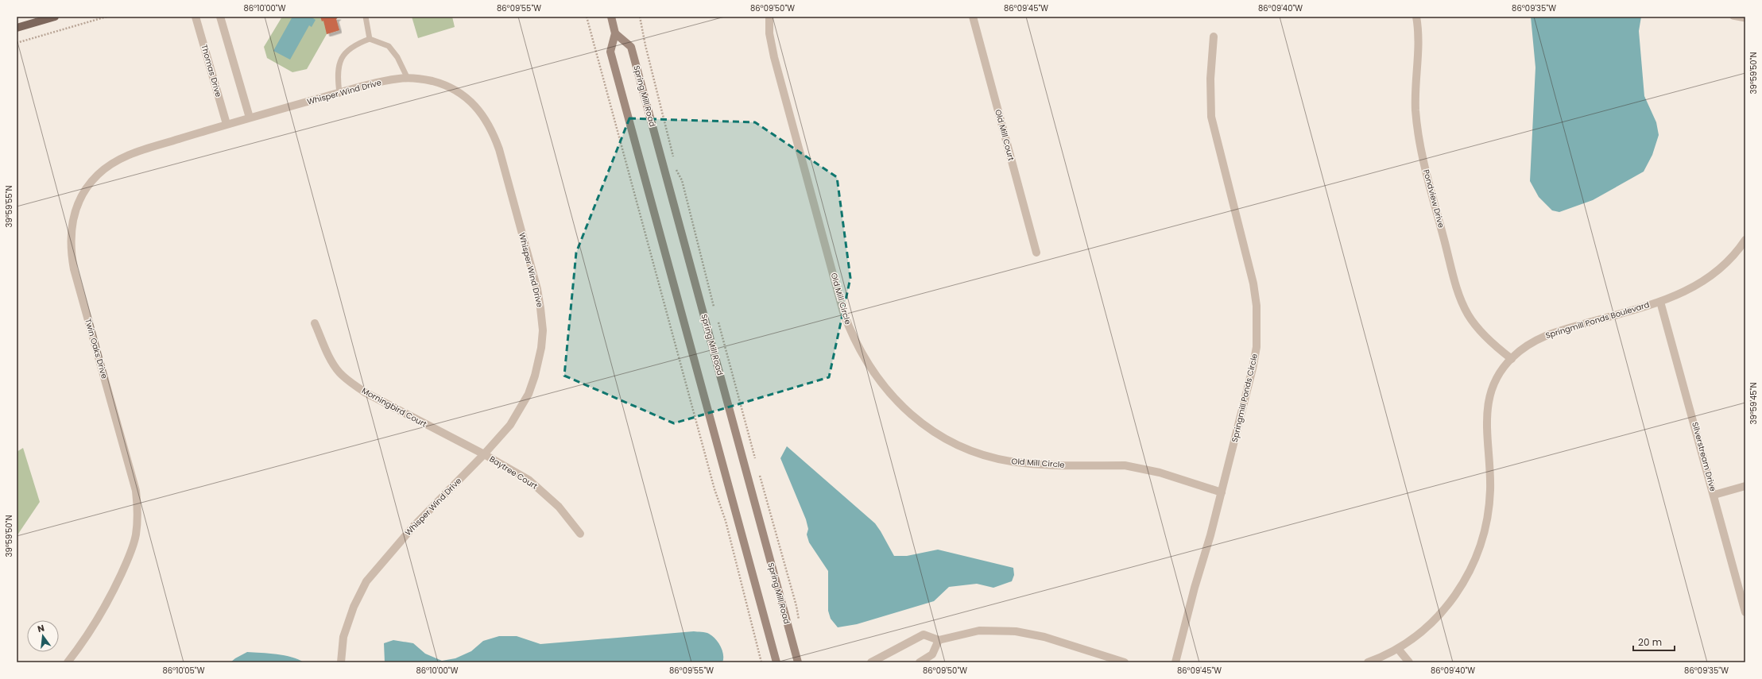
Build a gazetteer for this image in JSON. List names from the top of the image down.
{
  "streets": {
    "street": [
      "Thomas Drive",
      "Whisper Wind Drive",
      "Spring Mill Road",
      "Old Mill Court",
      "Pondview Drive",
      "Old Mill Circle",
      "Springmill Ponds Boulevard",
      "Twin Oaks Drive",
      "Springmill Ponds Circle",
      "Morningbird Court",
      "Silverstream Drive",
      "Baytree Court"
    ]
  },
  "crossings": [
    ["Thomas Drive", "Twin Oaks Drive"],
    ["Whisper Wind Drive", "Twin Oaks Drive"],
    ["Whisper Wind Drive", "Morningbird Court"],
    ["Whisper Wind Drive", "Baytree Court"],
    ["Pondview Drive", "Springmill Ponds Boulevard"],
    ["Old Mill Circle", "Springmill Ponds Circle"],
    ["Springmill Ponds Boulevard", "Silverstream Drive"],
    ["Morningbird Court", "Baytree Court"]
  ],
  "scale_bar": "20 m",
  "north": "top",
  "coordinates": [
    "86°10'00\"W",
    "86°09'55\"W",
    "86°09'50\"W",
    "86°09'45\"W",
    "86°09'40\"W",
    "86°09'35\"W",
    "39°59'50\"N",
    "39°59'55\"N",
    "39°59'45\"N",
    "86°10'05\"W"
  ]
}
